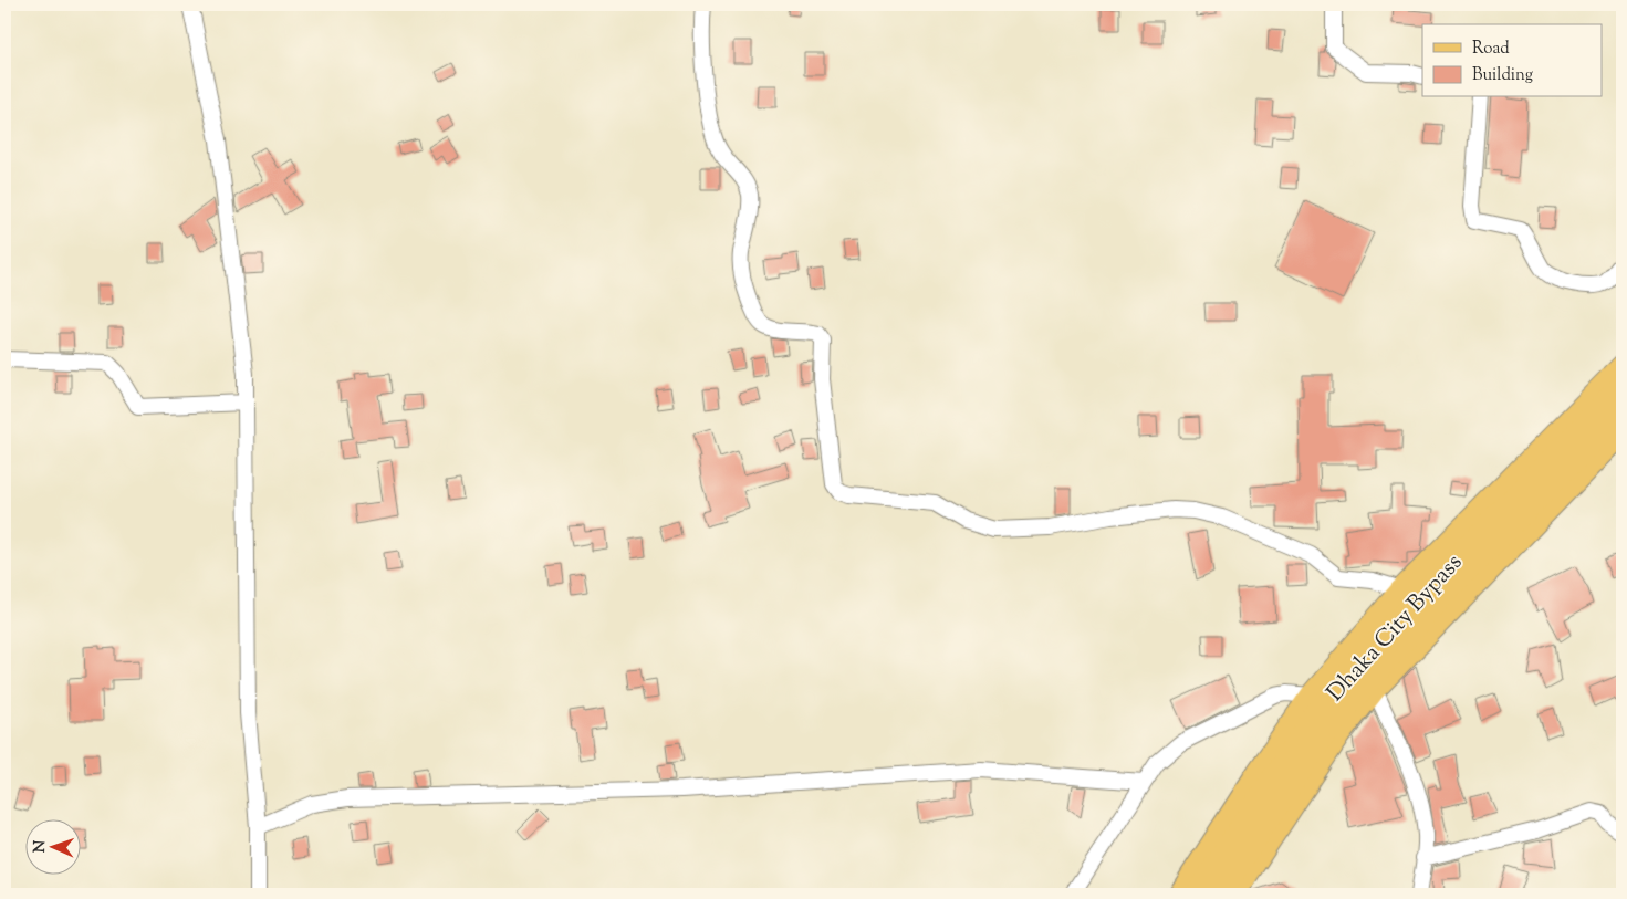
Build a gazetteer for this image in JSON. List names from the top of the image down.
{
  "streets": {
    "highway": ["Dhaka City Bypass"]
  },
  "legend": ["Road", "Building"],
  "north": "left"
}
